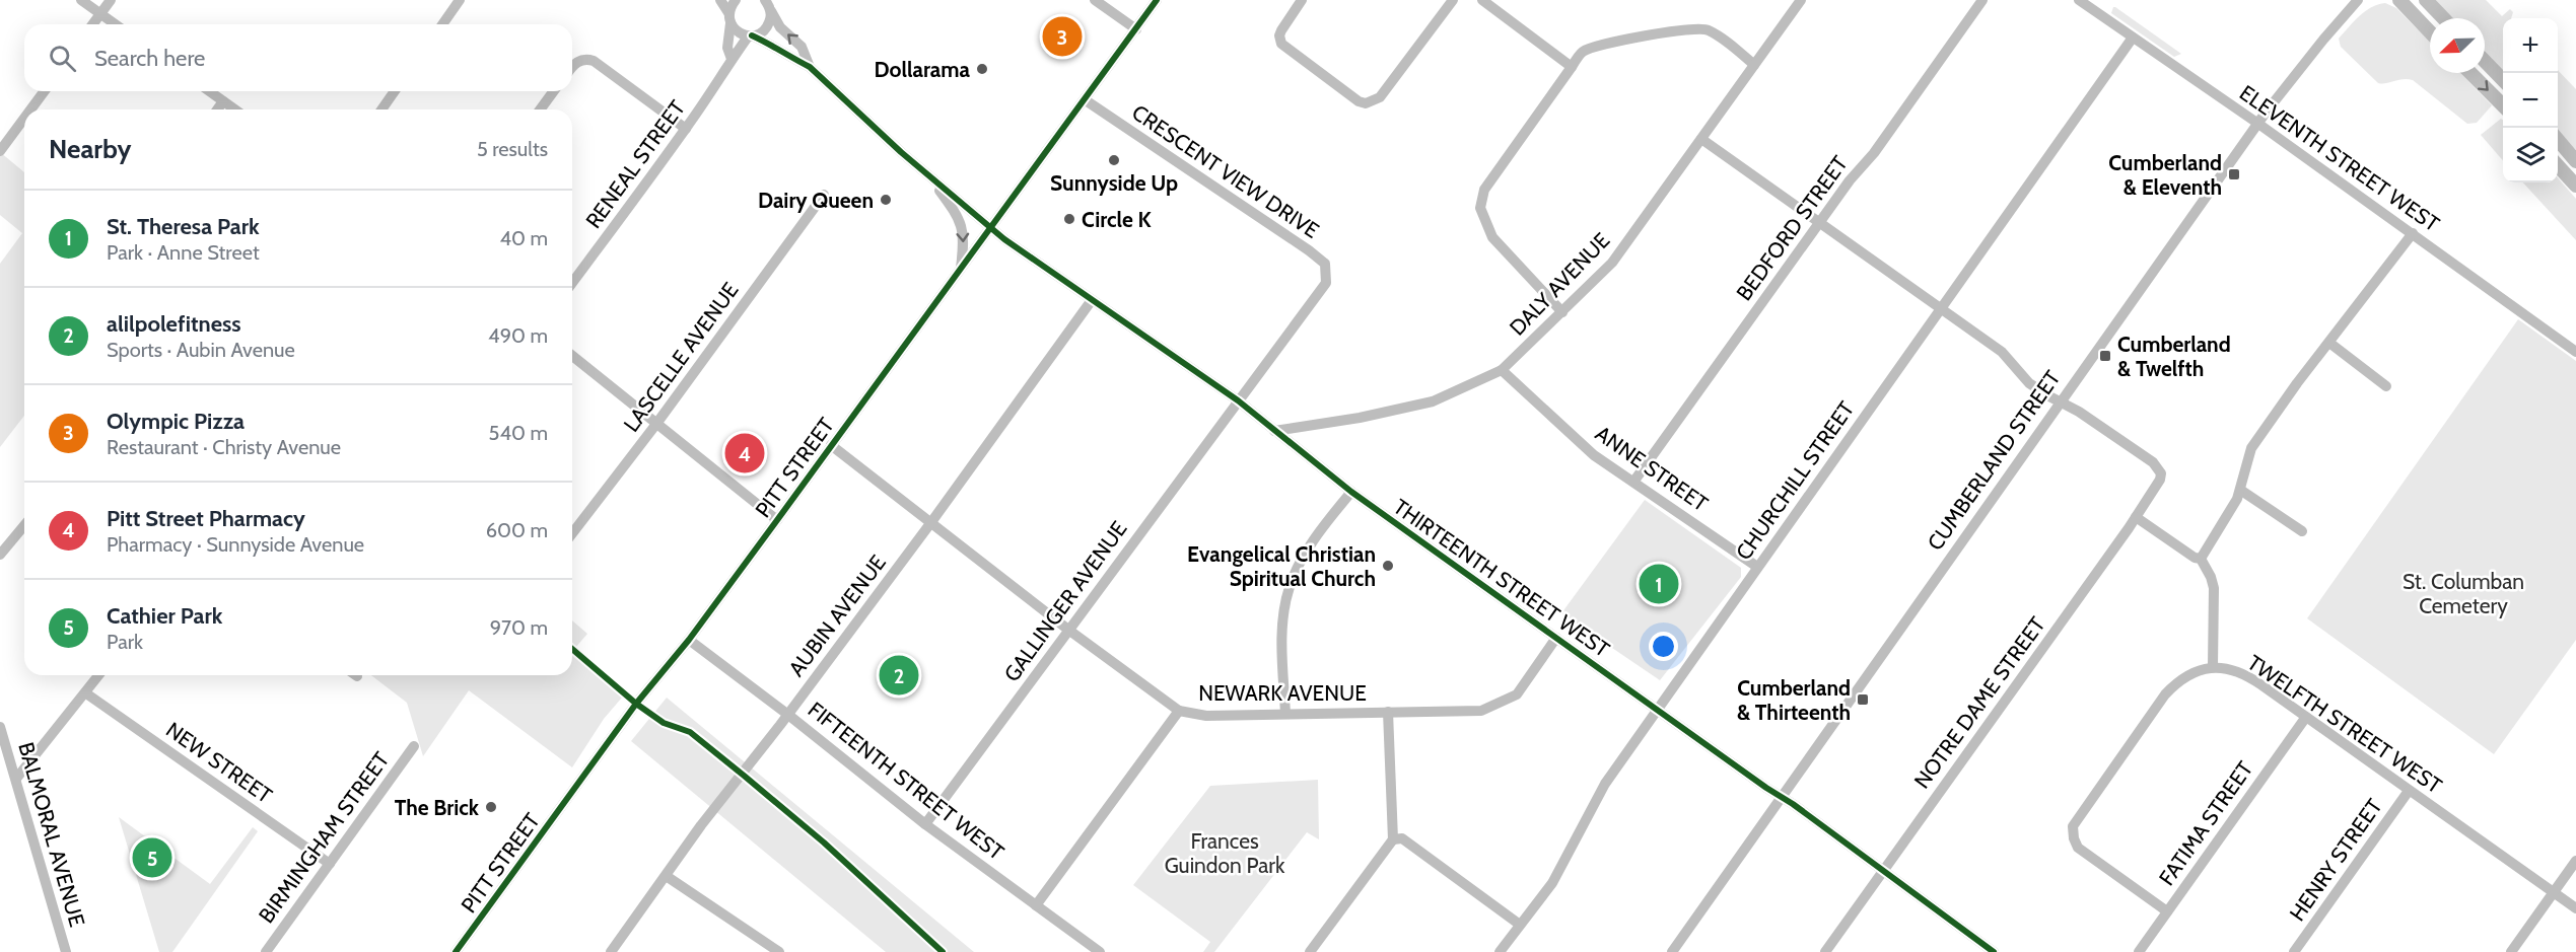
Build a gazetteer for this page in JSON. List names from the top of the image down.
{
  "streets": {
    "street": [
      "ELEVENTH STREET WEST",
      "RENEAL STREET",
      "CRESCENT VIEW DRIVE",
      "BEDFORD STREET",
      "DALY AVENUE",
      "LASCELLE AVENUE",
      "CUMBERLAND STREET",
      "PITT STREET",
      "ANNE STREET",
      "CHURCHILL STREET",
      "THIRTEENTH STREET WEST",
      "GALLINGER AVENUE",
      "AUBIN AVENUE",
      "NEWARK AVENUE",
      "NOTRE DAME STREET",
      "TWELFTH STREET WEST",
      "NEW STREET",
      "FIFTEENTH STREET WEST",
      "FATIMA STREET",
      "BALMORAL AVENUE",
      "BIRMINGHAM STREET",
      "HENRY STREET"
    ]
  },
  "crossings": [
    ["ELEVENTH STREET WEST", "CUMBERLAND STREET"],
    ["ELEVENTH STREET WEST", "CHURCHILL STREET"],
    ["CRESCENT VIEW DRIVE", "PITT STREET"],
    ["CRESCENT VIEW DRIVE", "THIRTEENTH STREET WEST"],
    ["CRESCENT VIEW DRIVE", "GALLINGER AVENUE"],
    ["BEDFORD STREET", "ANNE STREET"],
    ["DALY AVENUE", "ANNE STREET"],
    ["DALY AVENUE", "THIRTEENTH STREET WEST"],
    ["CUMBERLAND STREET", "THIRTEENTH STREET WEST"],
    ["CUMBERLAND STREET", "NOTRE DAME STREET"],
    ["PITT STREET", "THIRTEENTH STREET WEST"],
    ["PITT STREET", "FIFTEENTH STREET WEST"],
    ["ANNE STREET", "CHURCHILL STREET"],
    ["CHURCHILL STREET", "THIRTEENTH STREET WEST"],
    ["THIRTEENTH STREET WEST", "GALLINGER AVENUE"],
    ["THIRTEENTH STREET WEST", "AUBIN AVENUE"],
    ["THIRTEENTH STREET WEST", "NEWARK AVENUE"],
    ["THIRTEENTH STREET WEST", "NOTRE DAME STREET"],
    ["GALLINGER AVENUE", "FIFTEENTH STREET WEST"],
    ["AUBIN AVENUE", "FIFTEENTH STREET WEST"],
    ["NEWARK AVENUE", "FIFTEENTH STREET WEST"],
    ["TWELFTH STREET WEST", "FATIMA STREET"],
    ["TWELFTH STREET WEST", "HENRY STREET"],
    ["NEW STREET", "BIRMINGHAM STREET"]
  ],
  "parks": ["St. Columban Cemetery", "Frances Guindon Park"],
  "places": {
    "other": [
      "Dollarama",
      "Sunnyside Up",
      "Dairy Queen",
      "Circle K",
      "Evangelical Christian Spiritual Church",
      "The Brick"
    ],
    "transit": ["Cumberland & Eleventh", "Cumberland & Twelfth", "Cumberland & Thirteenth"]
  },
  "north": "bottom left",
  "page": {
    "pins": [
      "3",
      "4",
      "1",
      "2",
      "5"
    ],
    "map_buttons": ["+", "−"],
    "search": "Search here",
    "heading": ["Nearby", "5 results"],
    "list": [
      {
        "mark": "1",
        "name": "St. Theresa Park",
        "note": "Park · Anne Street",
        "value": "40 m"
      },
      {
        "mark": "2",
        "name": "alilpolefitness",
        "note": "Sports · Aubin Avenue",
        "value": "490 m"
      },
      {
        "mark": "3",
        "name": "Olympic Pizza",
        "note": "Restaurant · Christy Avenue",
        "value": "540 m"
      },
      {
        "mark": "4",
        "name": "Pitt Street Pharmacy",
        "note": "Pharmacy · Sunnyside Avenue",
        "value": "600 m"
      },
      {
        "mark": "5",
        "name": "Cathier Park",
        "note": "Park",
        "value": "970 m"
      }
    ]
  }
}
